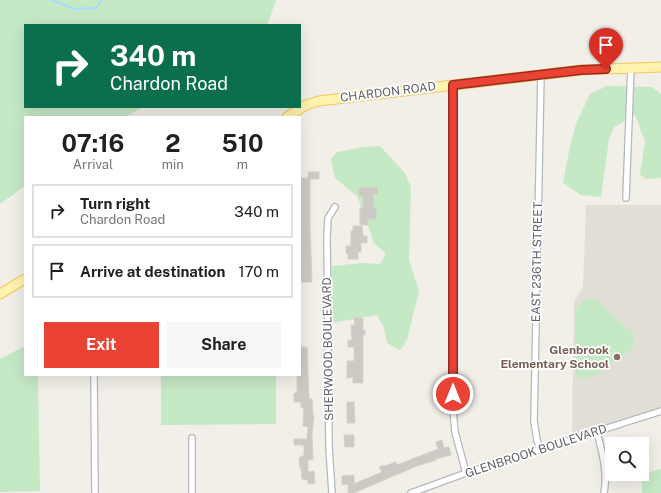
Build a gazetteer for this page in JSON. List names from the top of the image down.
{
  "streets": {
    "main road": ["CHARDON ROAD"],
    "street": ["EAST 236TH STREET", "SHERWOOD BOULEVARD", "GLENBROOK BOULEVARD"]
  },
  "crossings": [
    ["CHARDON ROAD", "EAST 236TH STREET"],
    ["EAST 236TH STREET", "GLENBROOK BOULEVARD"]
  ],
  "places": ["Glenbrook Elementary School"],
  "page": {
    "turn": ["340 m", "Chardon Road"],
    "eta": [
      "07:16",
      "Arrival",
      "2",
      "min",
      "510",
      "m"
    ],
    "list": [
      {
        "name": "Turn right",
        "note": "Chardon Road",
        "value": "340 m"
      },
      {
        "name": "Arrive at destination",
        "value": "170 m"
      }
    ],
    "buttons": ["Exit", "Share"]
  }
}
